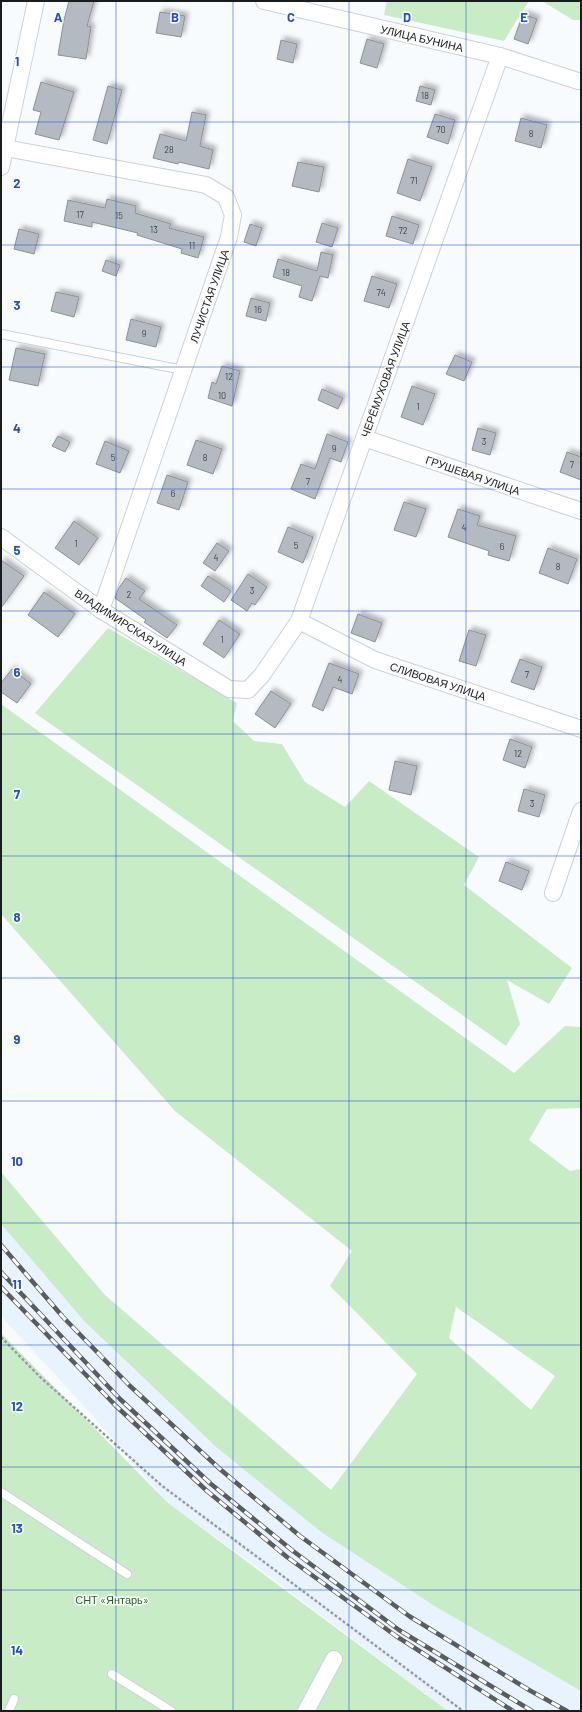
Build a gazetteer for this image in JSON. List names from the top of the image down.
{
  "streets": {
    "street": [
      "УЛИЦА БУНИНА",
      "ЛУЧИСТАЯ УЛИЦА",
      "ЧЕРЁМУХОВАЯ УЛИЦА",
      "ГРУШЕВАЯ УЛИЦА",
      "ВЛАДИМИРСКАЯ УЛИЦА",
      "СЛИВОВАЯ УЛИЦА"
    ]
  },
  "crossings": [
    ["УЛИЦА БУНИНА", "ЧЕРЁМУХОВАЯ УЛИЦА"],
    ["ЛУЧИСТАЯ УЛИЦА", "ВЛАДИМИРСКАЯ УЛИЦА"],
    ["ЧЕРЁМУХОВАЯ УЛИЦА", "ГРУШЕВАЯ УЛИЦА"],
    ["ЧЕРЁМУХОВАЯ УЛИЦА", "ВЛАДИМИРСКАЯ УЛИЦА"],
    ["ЧЕРЁМУХОВАЯ УЛИЦА", "СЛИВОВАЯ УЛИЦА"]
  ],
  "parks": ["СНТ «Янтарь»"],
  "house_numbers": [
    "18",
    "70",
    "8",
    "28",
    "71",
    "17",
    "15",
    "13",
    "72",
    "11",
    "18",
    "74",
    "16",
    "9",
    "12",
    "10",
    "1",
    "3",
    "9",
    "5",
    "8",
    "7",
    "7",
    "6",
    "4",
    "1",
    "5",
    "6",
    "4",
    "8",
    "3",
    "2",
    "1",
    "7",
    "4",
    "12",
    "3"
  ],
  "grid": {
    "columns": [
      "A",
      "B",
      "C",
      "D",
      "E"
    ],
    "rows": [
      "1",
      "2",
      "3",
      "4",
      "5",
      "6",
      "7",
      "8",
      "9",
      "10",
      "11",
      "12",
      "13",
      "14"
    ]
  }
}
